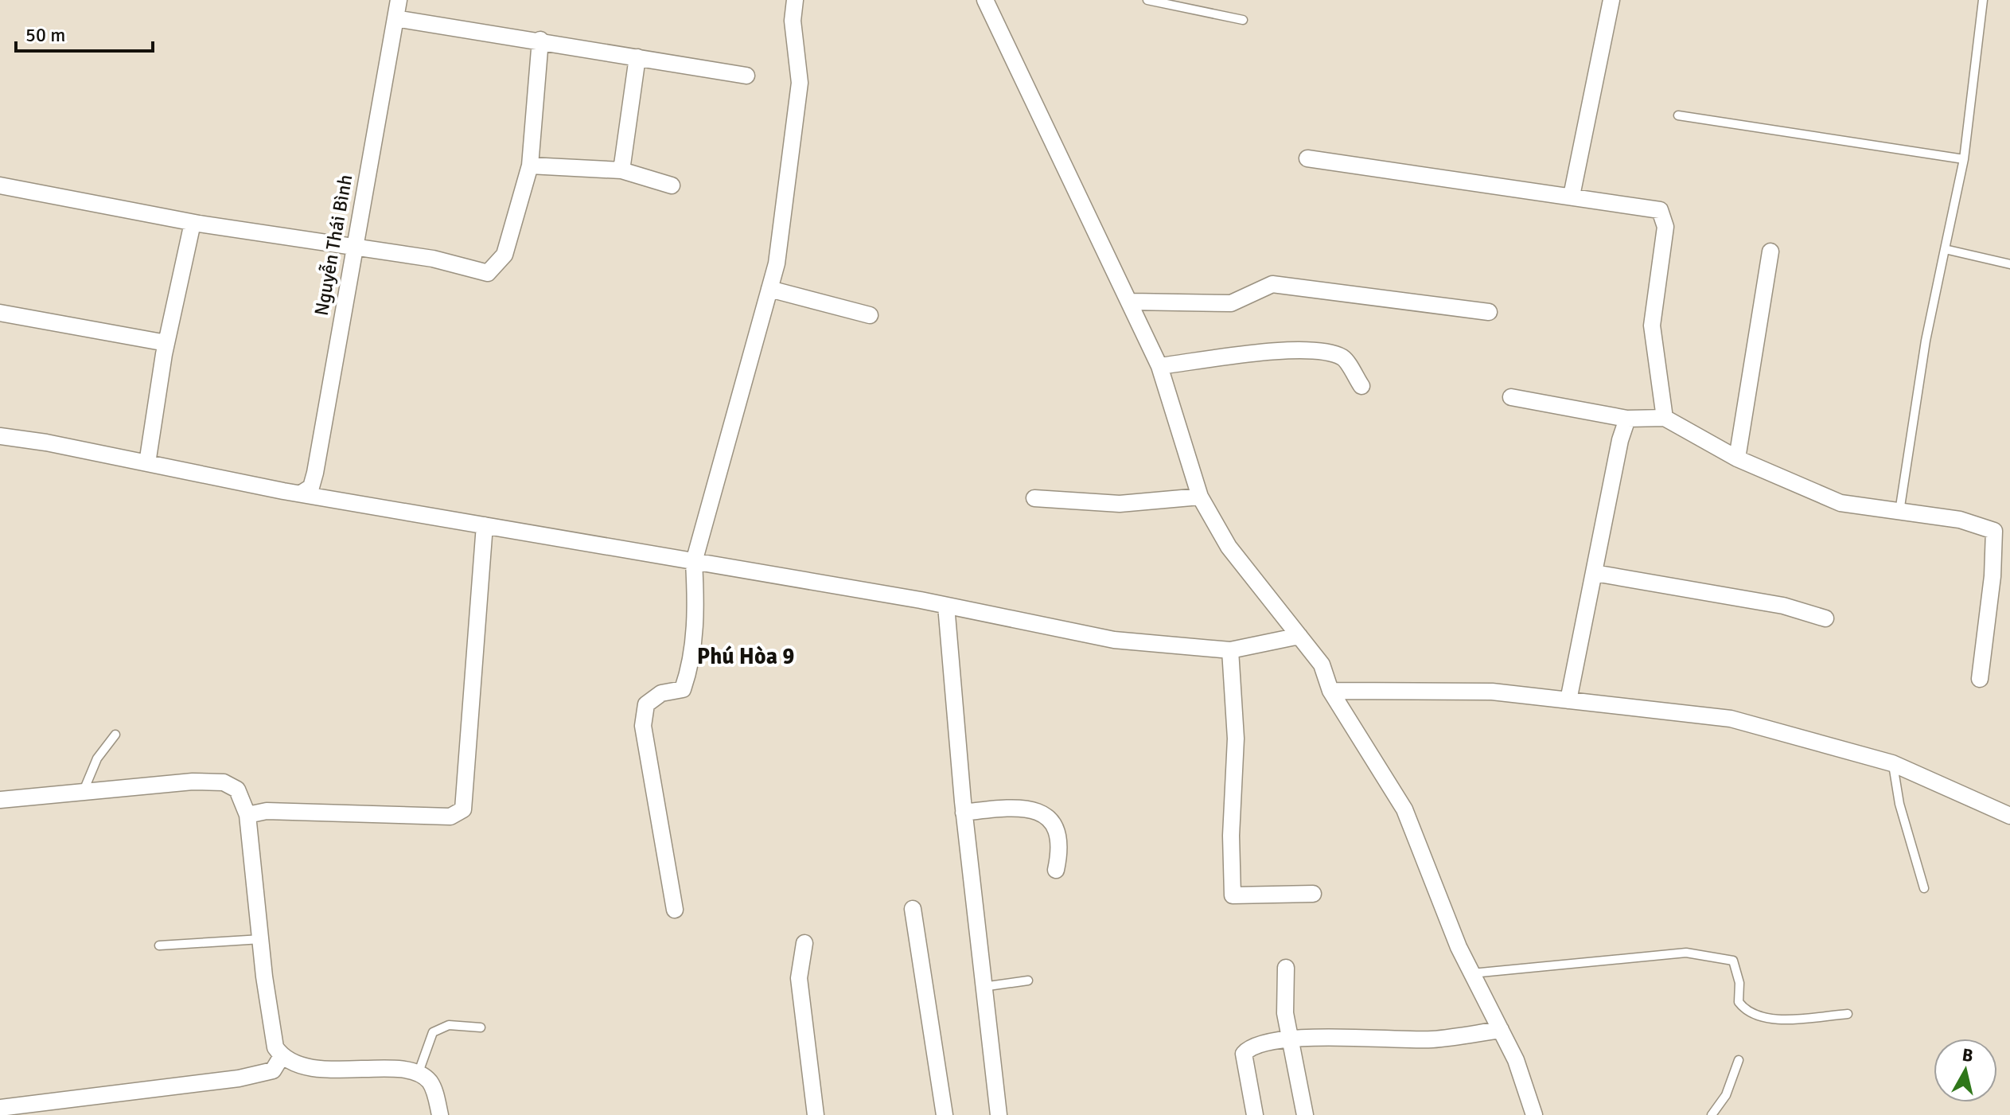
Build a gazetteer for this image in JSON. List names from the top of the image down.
{
  "streets": {
    "street": ["Nguyễn Thái Bình"]
  },
  "districts": ["Phú Hòa 9"],
  "scale_bar": "50 m",
  "north": "top"
}
